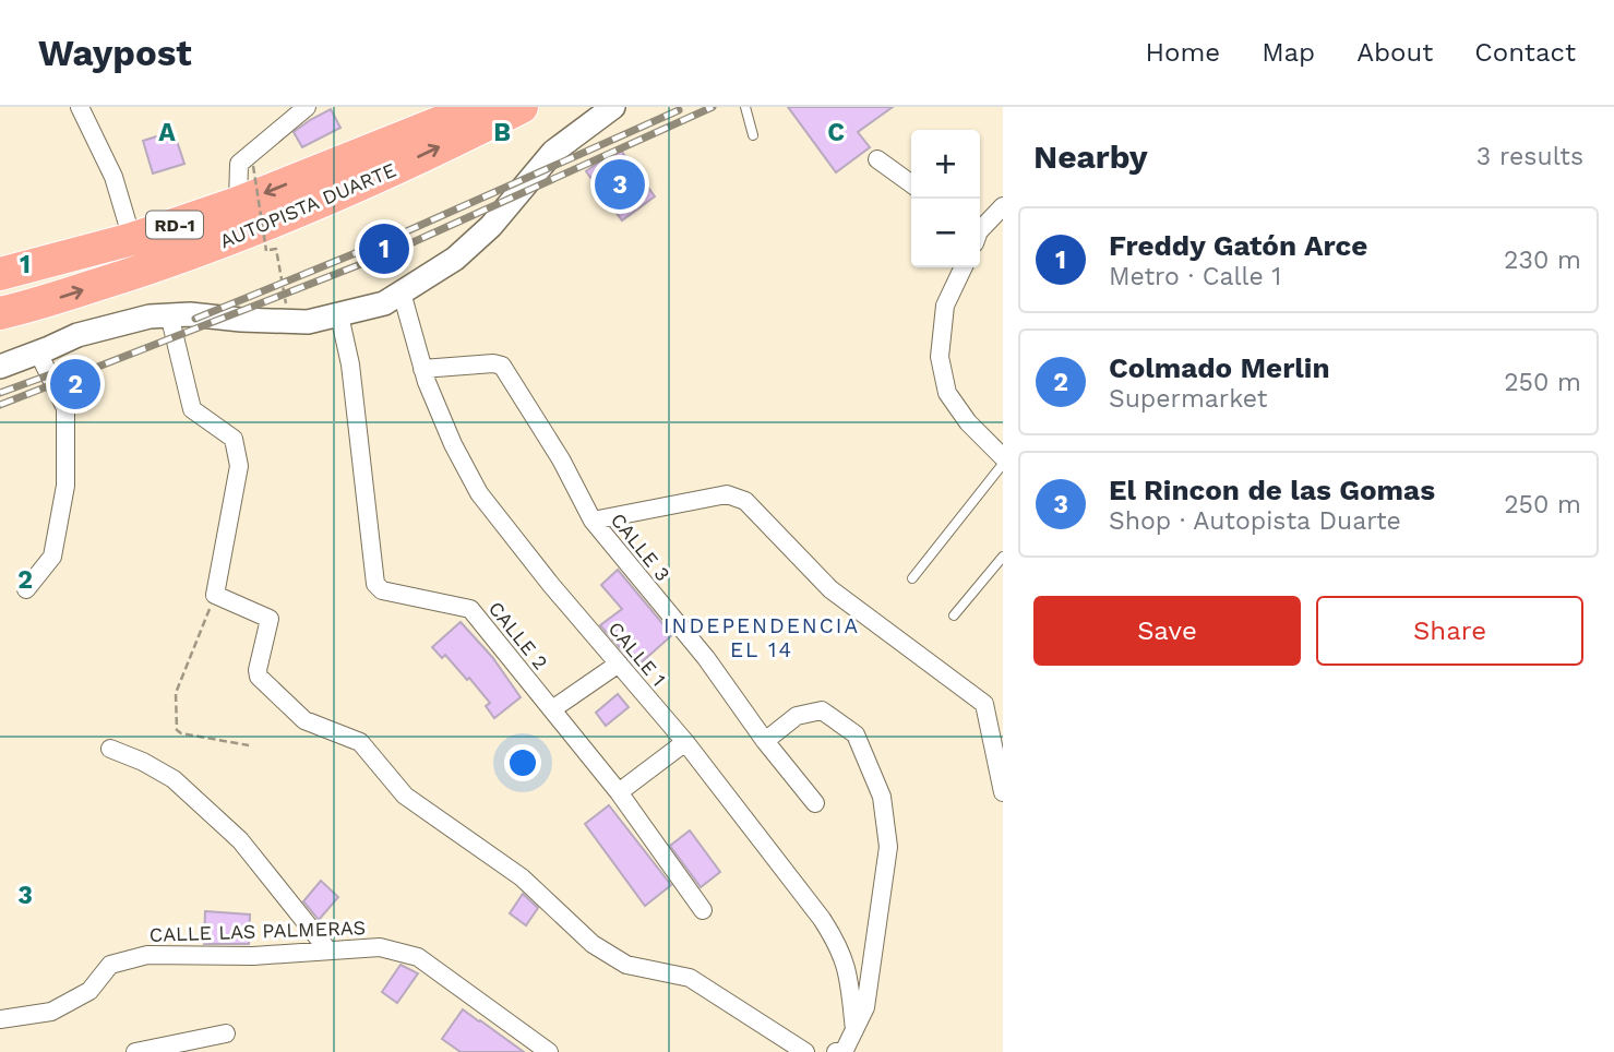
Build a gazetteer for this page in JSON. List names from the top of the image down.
{
  "streets": {
    "highway": ["AUTOPISTA DUARTE", "RD-1"],
    "street": [
      "CALLE 3",
      "CALLE 2",
      "CALLE 1",
      "CALLE LAS PALMERAS"
    ]
  },
  "crossings": [
    ["CALLE 3", "CALLE 1"]
  ],
  "districts": ["INDEPENDENCIA EL 14"],
  "page": {
    "header": "Waypost",
    "nav": [
      "Home",
      "Map",
      "About",
      "Contact"
    ],
    "heading": ["Nearby", "3 results"],
    "map_buttons": ["+", "−"],
    "pins": ["3", "1", "2"],
    "list": [
      {
        "mark": "1",
        "name": "Freddy Gatón Arce",
        "note": "Metro · Calle 1",
        "value": "230 m"
      },
      {
        "mark": "2",
        "name": "Colmado Merlin",
        "note": "Supermarket",
        "value": "250 m"
      },
      {
        "mark": "3",
        "name": "El Rincon de las Gomas",
        "note": "Shop · Autopista Duarte",
        "value": "250 m"
      }
    ],
    "buttons": ["Save", "Share"]
  },
  "grid": {
    "columns": ["A", "B", "C"],
    "rows": ["1", "2", "3"]
  }
}
